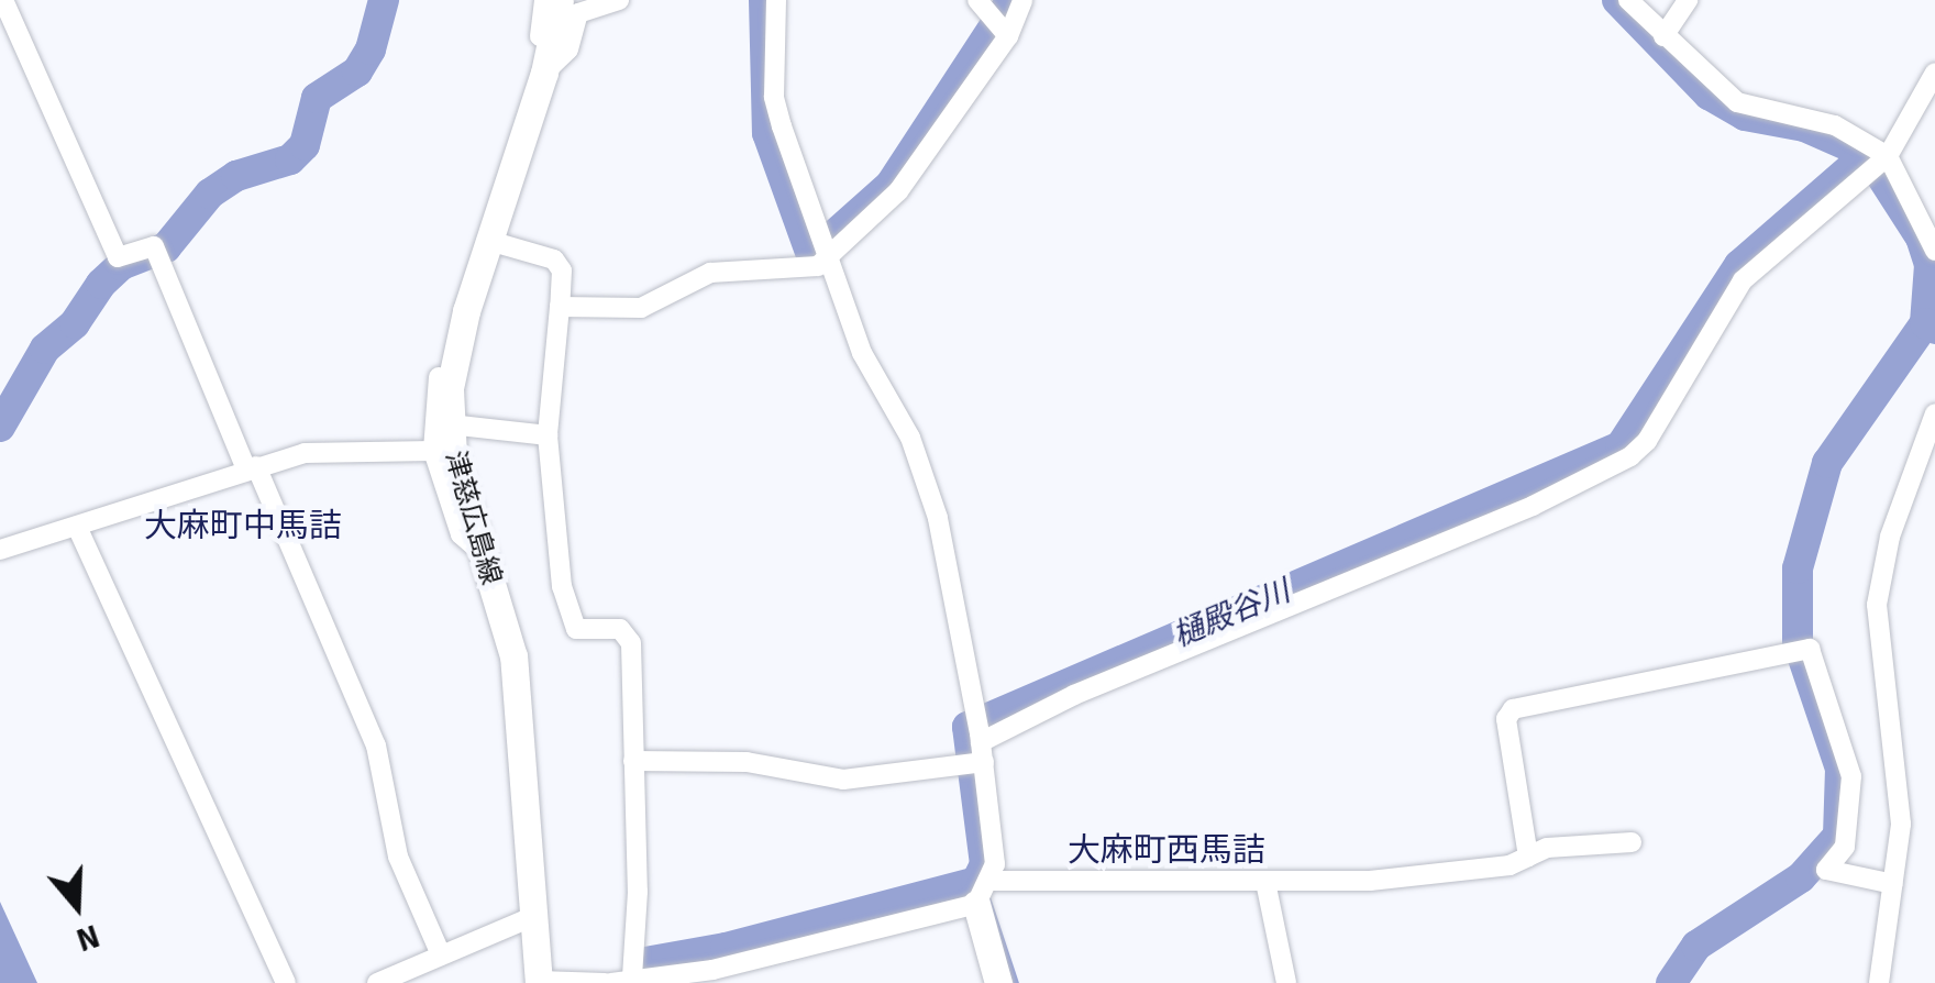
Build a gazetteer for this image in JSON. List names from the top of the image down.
{
  "streets": {
    "main road": ["津慈広島線"]
  },
  "districts": ["大麻町中馬詰", "大麻町西馬詰"],
  "water": ["樋殿谷川"],
  "north": "bottom"
}
